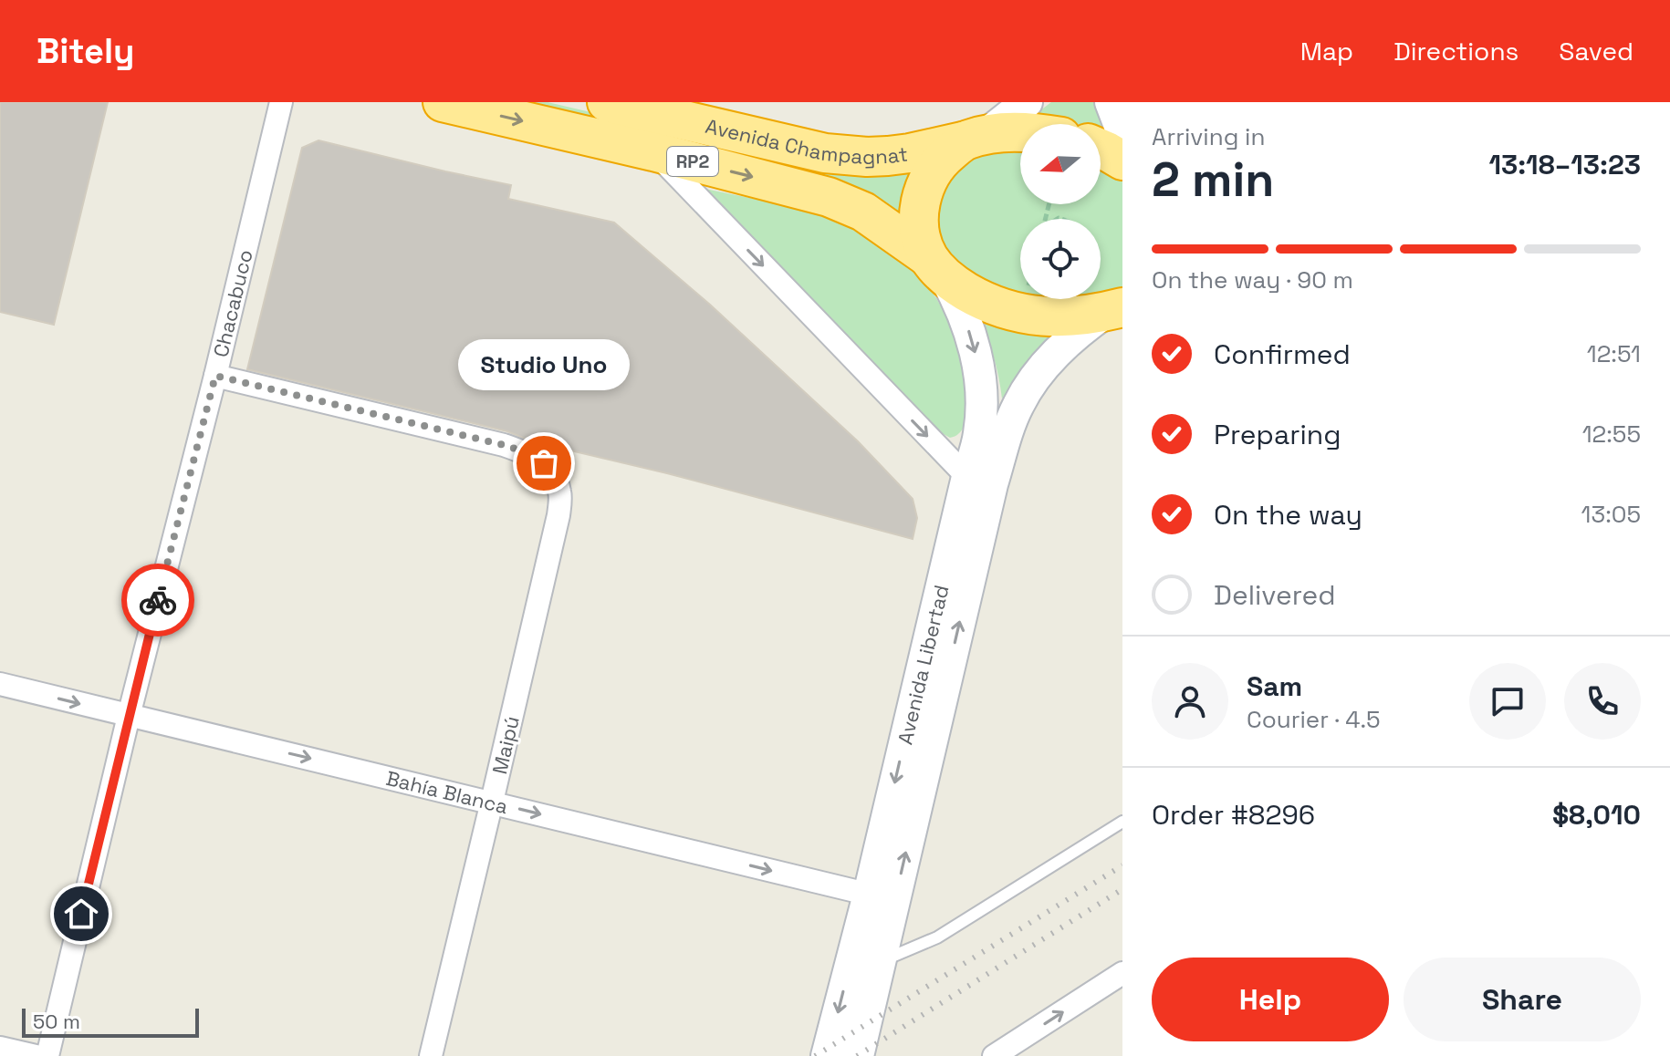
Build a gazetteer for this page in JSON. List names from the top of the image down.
{
  "streets": {
    "highway": ["Avenida Champagnat", "RP2"],
    "main road": ["Avenida Libertad"],
    "street": ["Chacabuco", "Maipú", "Bahía Blanca"]
  },
  "crossings": [
    ["Avenida Champagnat", "RP2"],
    ["Avenida Champagnat", "Avenida Libertad"],
    ["RP2", "Avenida Libertad"],
    ["Chacabuco", "Maipú"],
    ["Chacabuco", "Bahía Blanca"],
    ["Avenida Libertad", "Bahía Blanca"],
    ["Maipú", "Bahía Blanca"]
  ],
  "one_way": ["Bahía Blanca"],
  "places": ["Studio Uno"],
  "scale_bar": "50 m",
  "north": "left",
  "page": {
    "header": "Bitely",
    "nav": ["Map", "Directions", "Saved"],
    "heading": ["2 min", "Arriving in", "13:18–13:23"],
    "panel": [
      "Sam",
      "Courier · 4.5",
      "Order #8296",
      "$8,010"
    ],
    "bar": "On the way · 90 m",
    "list": [
      ["Confirmed", "12:51"],
      ["Preparing", "12:55"],
      ["On the way", "13:05"],
      "Delivered"
    ],
    "bubble": "Studio Uno",
    "buttons": ["Help", "Share"],
    "scale": "50 m"
  }
}
